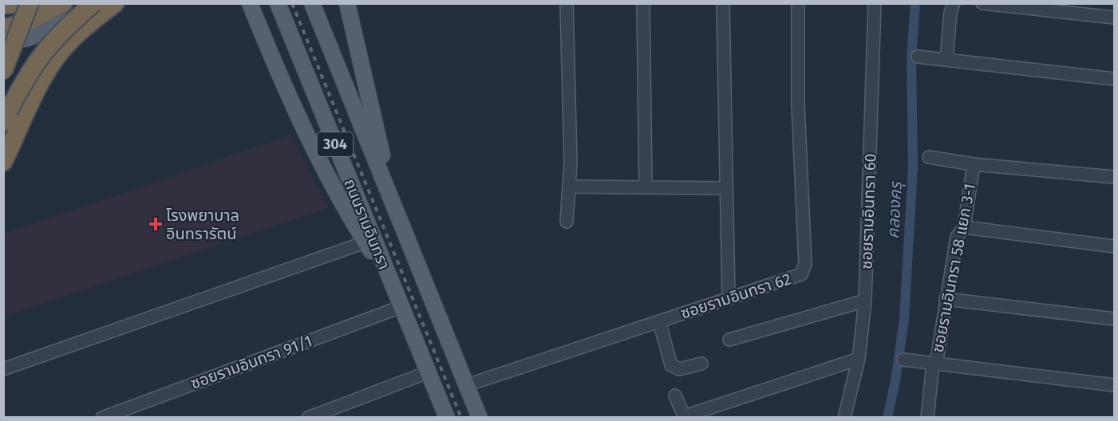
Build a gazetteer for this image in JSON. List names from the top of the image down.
{
  "streets": {
    "main road": ["304", "ถนนรามอินทรา"],
    "street": [
      "ซอยรามอินทรา 60",
      "ซอยรามอินทรา 58 แยก 3-1",
      "ซอยรามอินทรา 62",
      "ซอยรามอินทรา 91/1"
    ]
  },
  "crossings": [
    ["ถนนรามอินทรา", "ซอยรามอินทรา 62"],
    ["ถนนรามอินทรา", "ซอยรามอินทรา 91/1"]
  ],
  "water": ["คลองครุ"],
  "places": {
    "health": ["โรงพยาบาล อินทรารัตน์"]
  }
}
